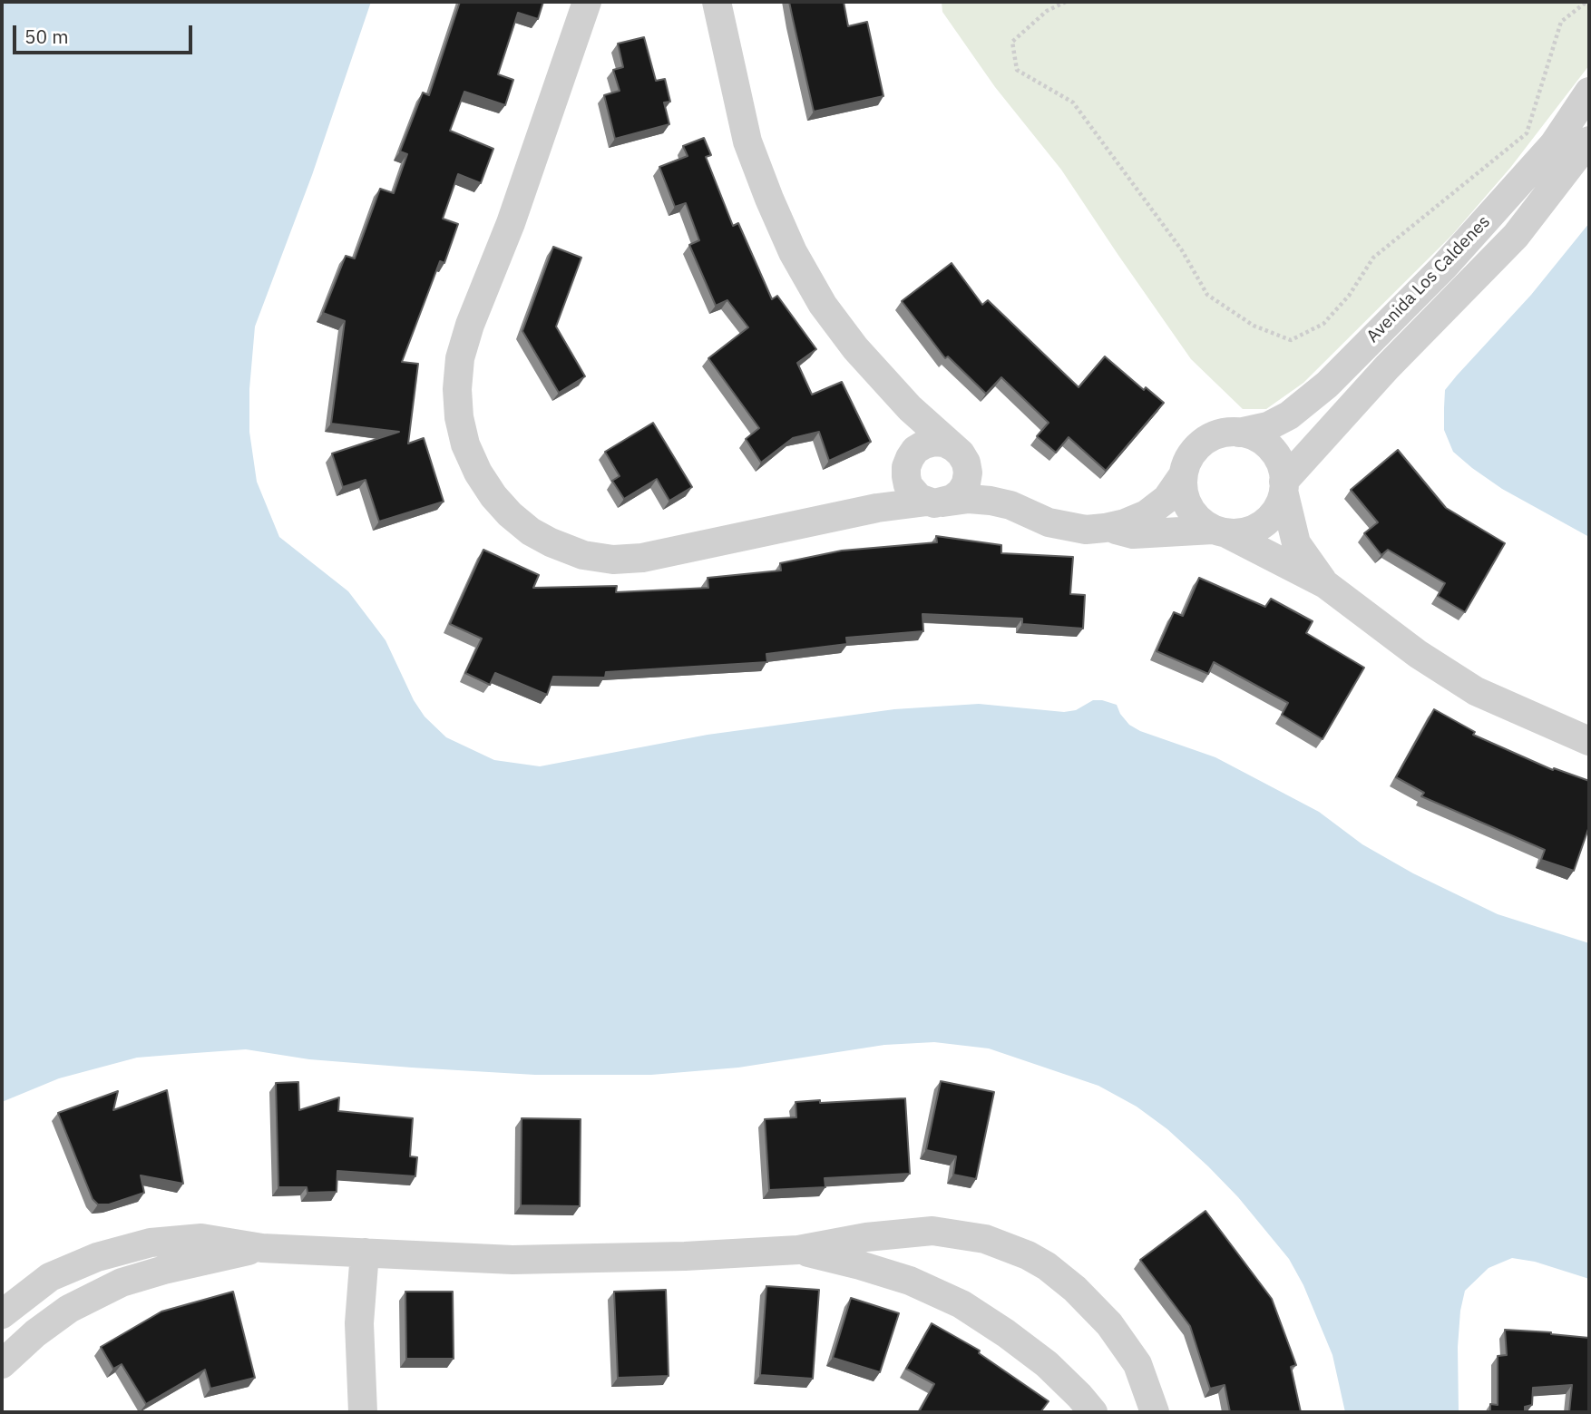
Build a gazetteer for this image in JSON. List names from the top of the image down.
{
  "streets": {
    "street": ["Avenida Los Caldenes"]
  },
  "scale_bar": "50 m"
}
